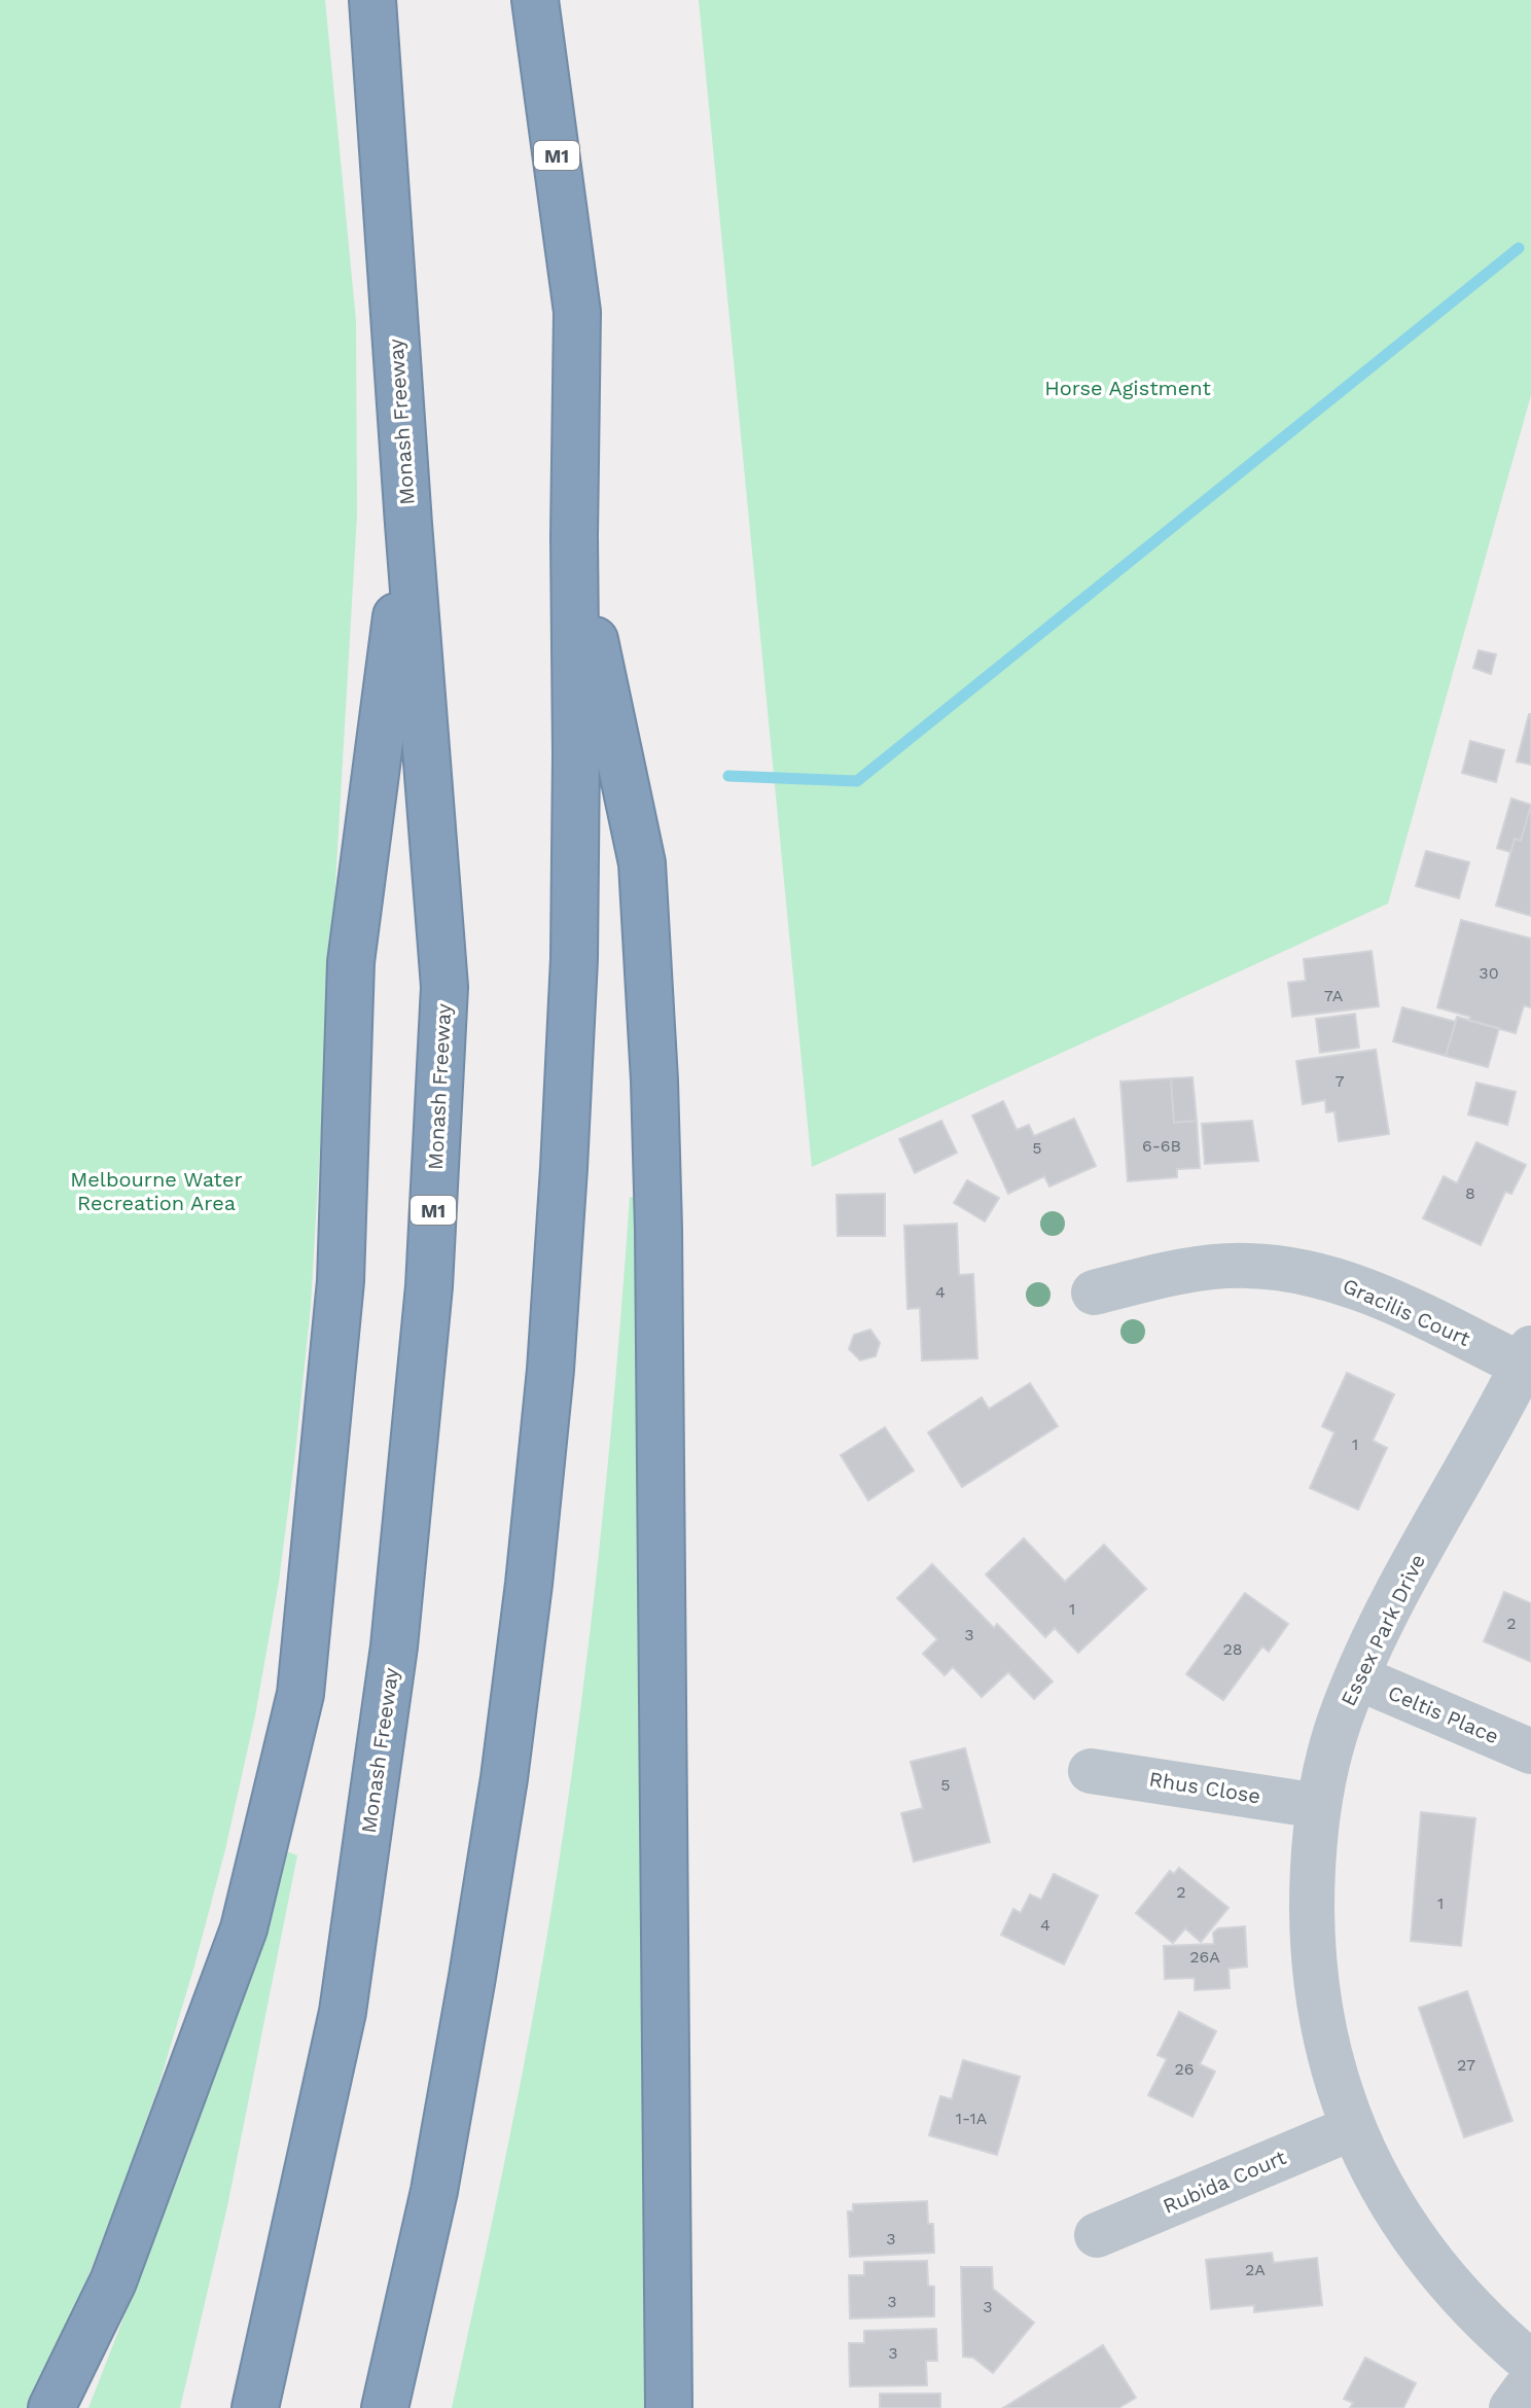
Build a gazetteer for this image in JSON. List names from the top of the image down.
{
  "streets": {
    "highway": ["M1", "Monash Freeway"],
    "street": [
      "Gracilis Court",
      "Essex Park Drive",
      "Celtis Place",
      "Rhus Close",
      "Rubida Court"
    ]
  },
  "crossings": [
    ["Gracilis Court", "Essex Park Drive"],
    ["Essex Park Drive", "Celtis Place"],
    ["Essex Park Drive", "Rhus Close"],
    ["Essex Park Drive", "Rubida Court"]
  ],
  "parks": ["Horse Agistment", "Melbourne Water Recreation Area"],
  "house_numbers": [
    "30",
    "7A",
    "7",
    "6-6B",
    "5",
    "8",
    "4",
    "1",
    "1",
    "2",
    "3",
    "28",
    "5",
    "2",
    "1",
    "4",
    "26A",
    "27",
    "26",
    "1-1A",
    "3",
    "2A",
    "3",
    "3",
    "3"
  ]
}
